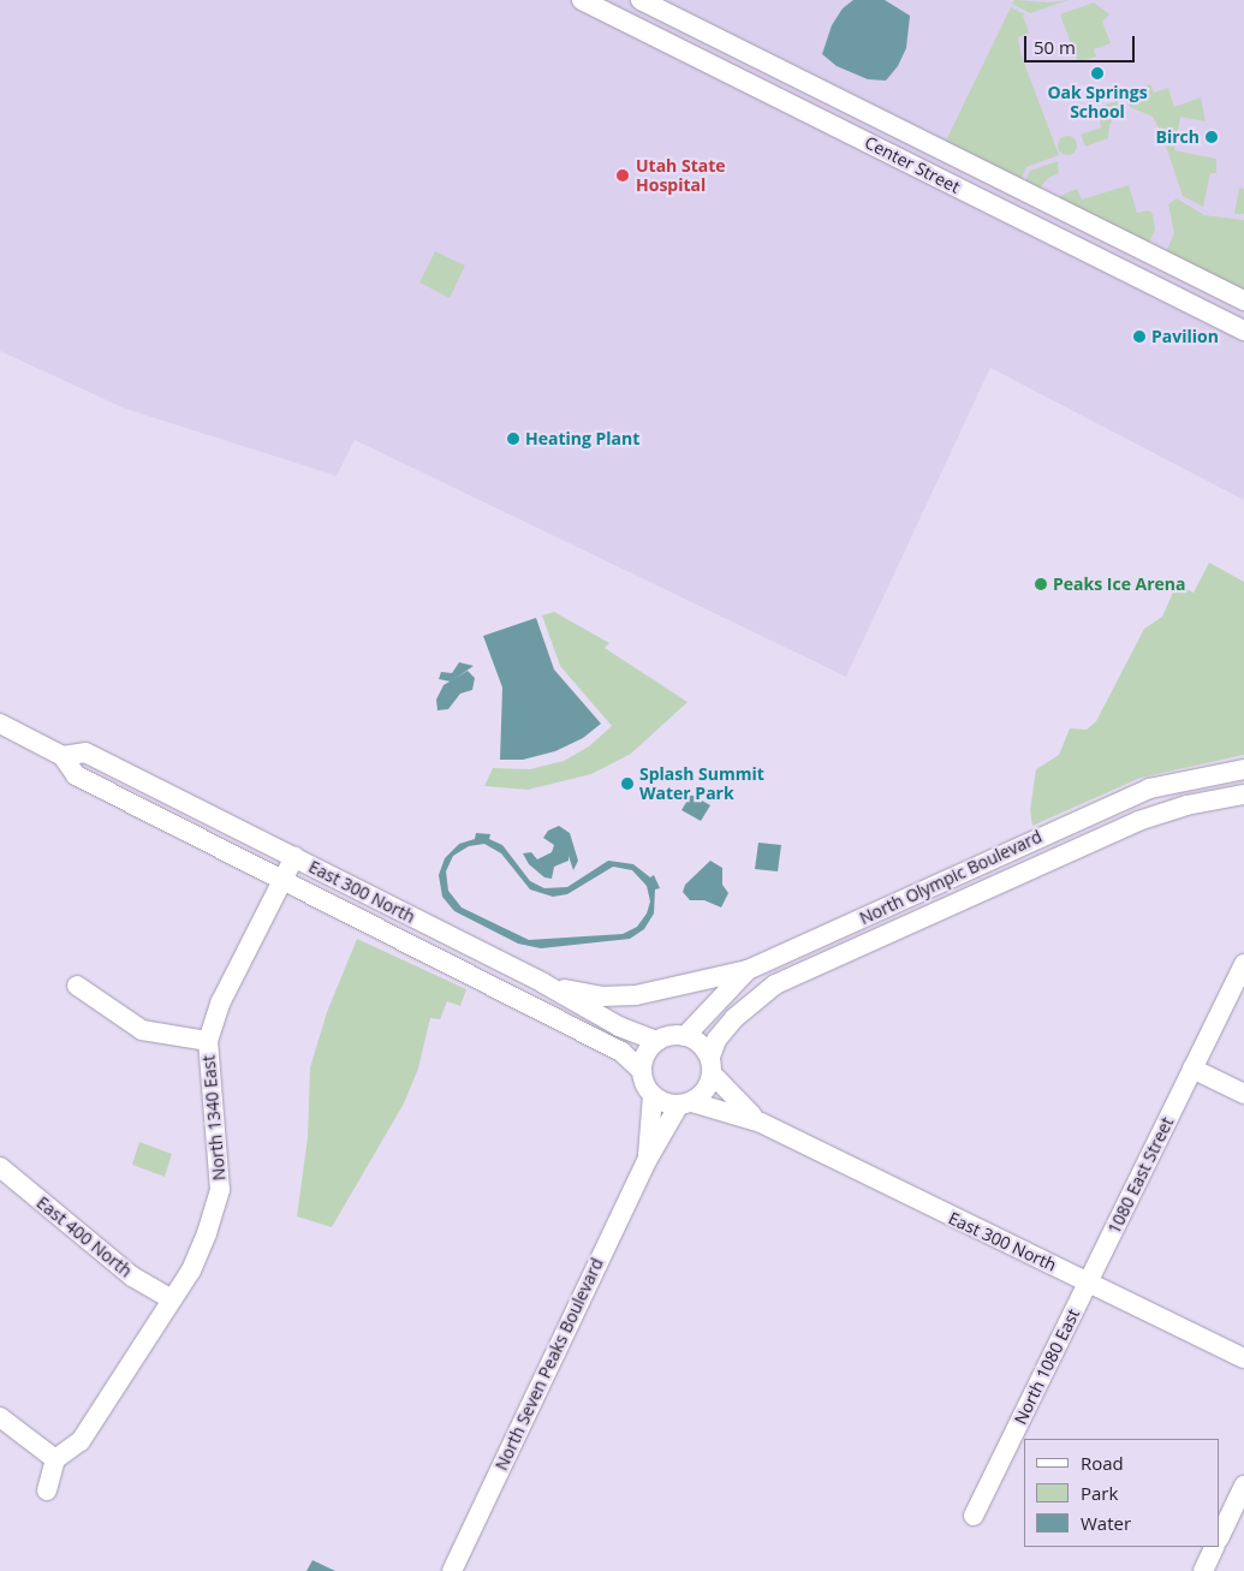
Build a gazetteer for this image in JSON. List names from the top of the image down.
{
  "streets": {
    "street": [
      "Center Street",
      "North Olympic Boulevard",
      "East 300 North",
      "North 1340 East",
      "1080 East Street",
      "East 400 North",
      "North Seven Peaks Boulevard",
      "North 1080 East"
    ]
  },
  "crossings": [
    ["North Olympic Boulevard", "East 300 North"],
    ["North Olympic Boulevard", "North Seven Peaks Boulevard"],
    ["East 300 North", "North 1340 East"],
    ["East 300 North", "1080 East Street"],
    ["East 300 North", "North Seven Peaks Boulevard"],
    ["East 300 North", "North 1080 East"],
    ["North 1340 East", "East 400 North"],
    ["1080 East Street", "North 1080 East"]
  ],
  "places": [
    "Oak Springs School",
    "Birch",
    "Utah State Hospital",
    "Pavilion",
    "Heating Plant",
    "Peaks Ice Arena",
    "Splash Summit Water Park"
  ],
  "legend": ["Road", "Park", "Water"],
  "scale_bar": "50 m"
}
